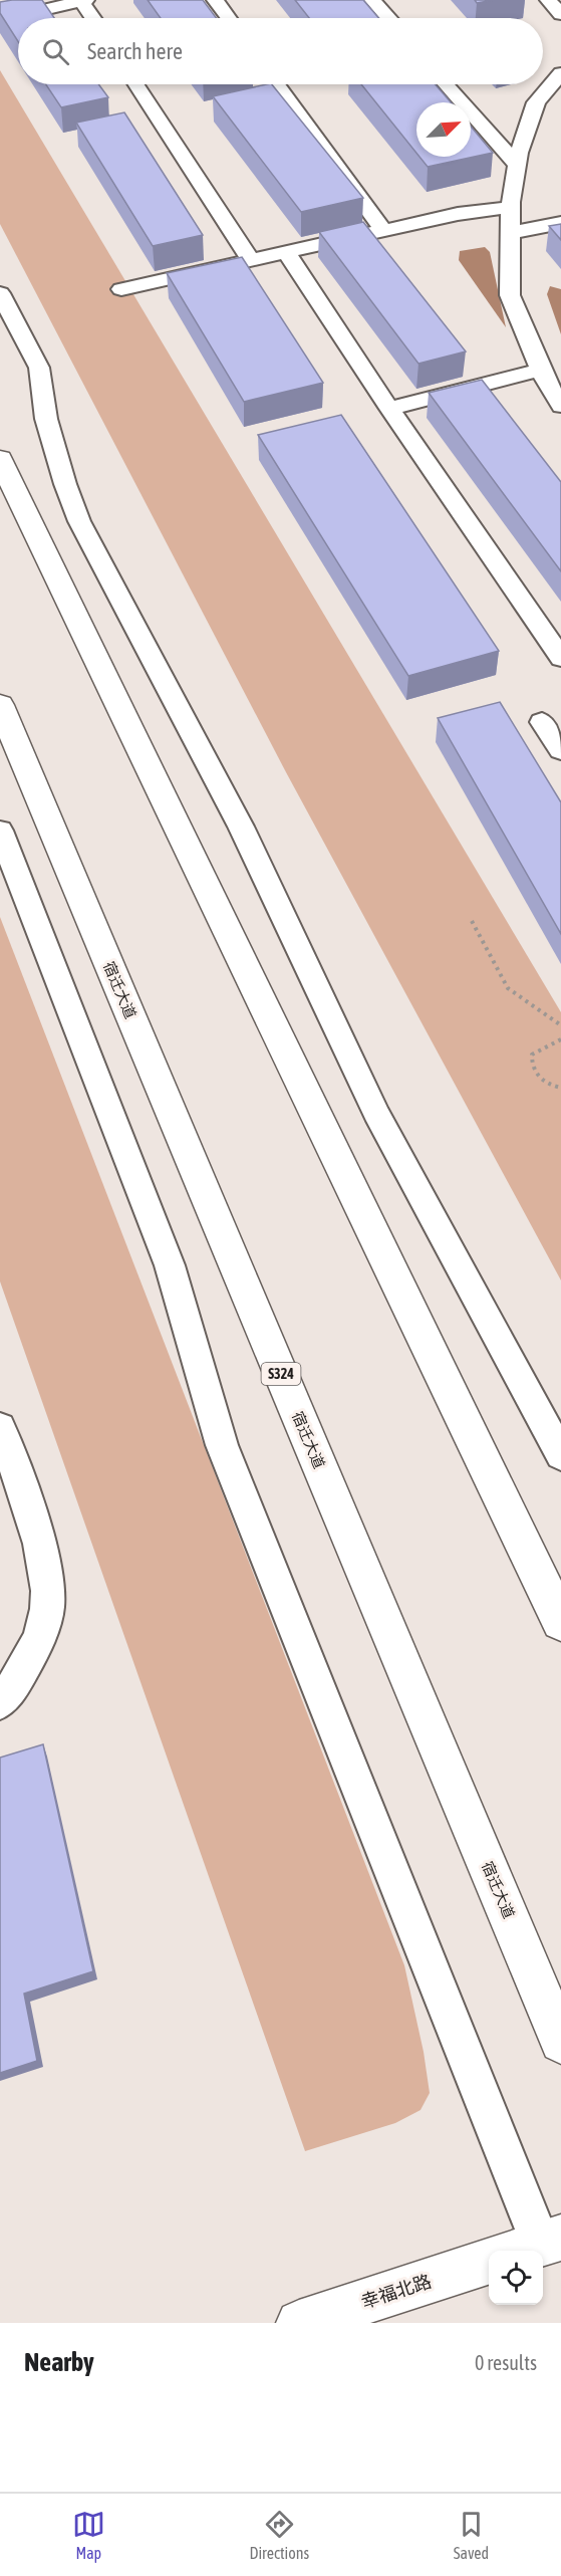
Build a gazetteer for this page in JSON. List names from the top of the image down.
{
  "streets": {
    "main road": ["宿迁大道", "S324", "幸福北路"]
  },
  "north": "top right",
  "page": {
    "search": "Search here",
    "heading": ["Nearby", "0 results"],
    "nav": ["Map", "Directions", "Saved"]
  }
}
